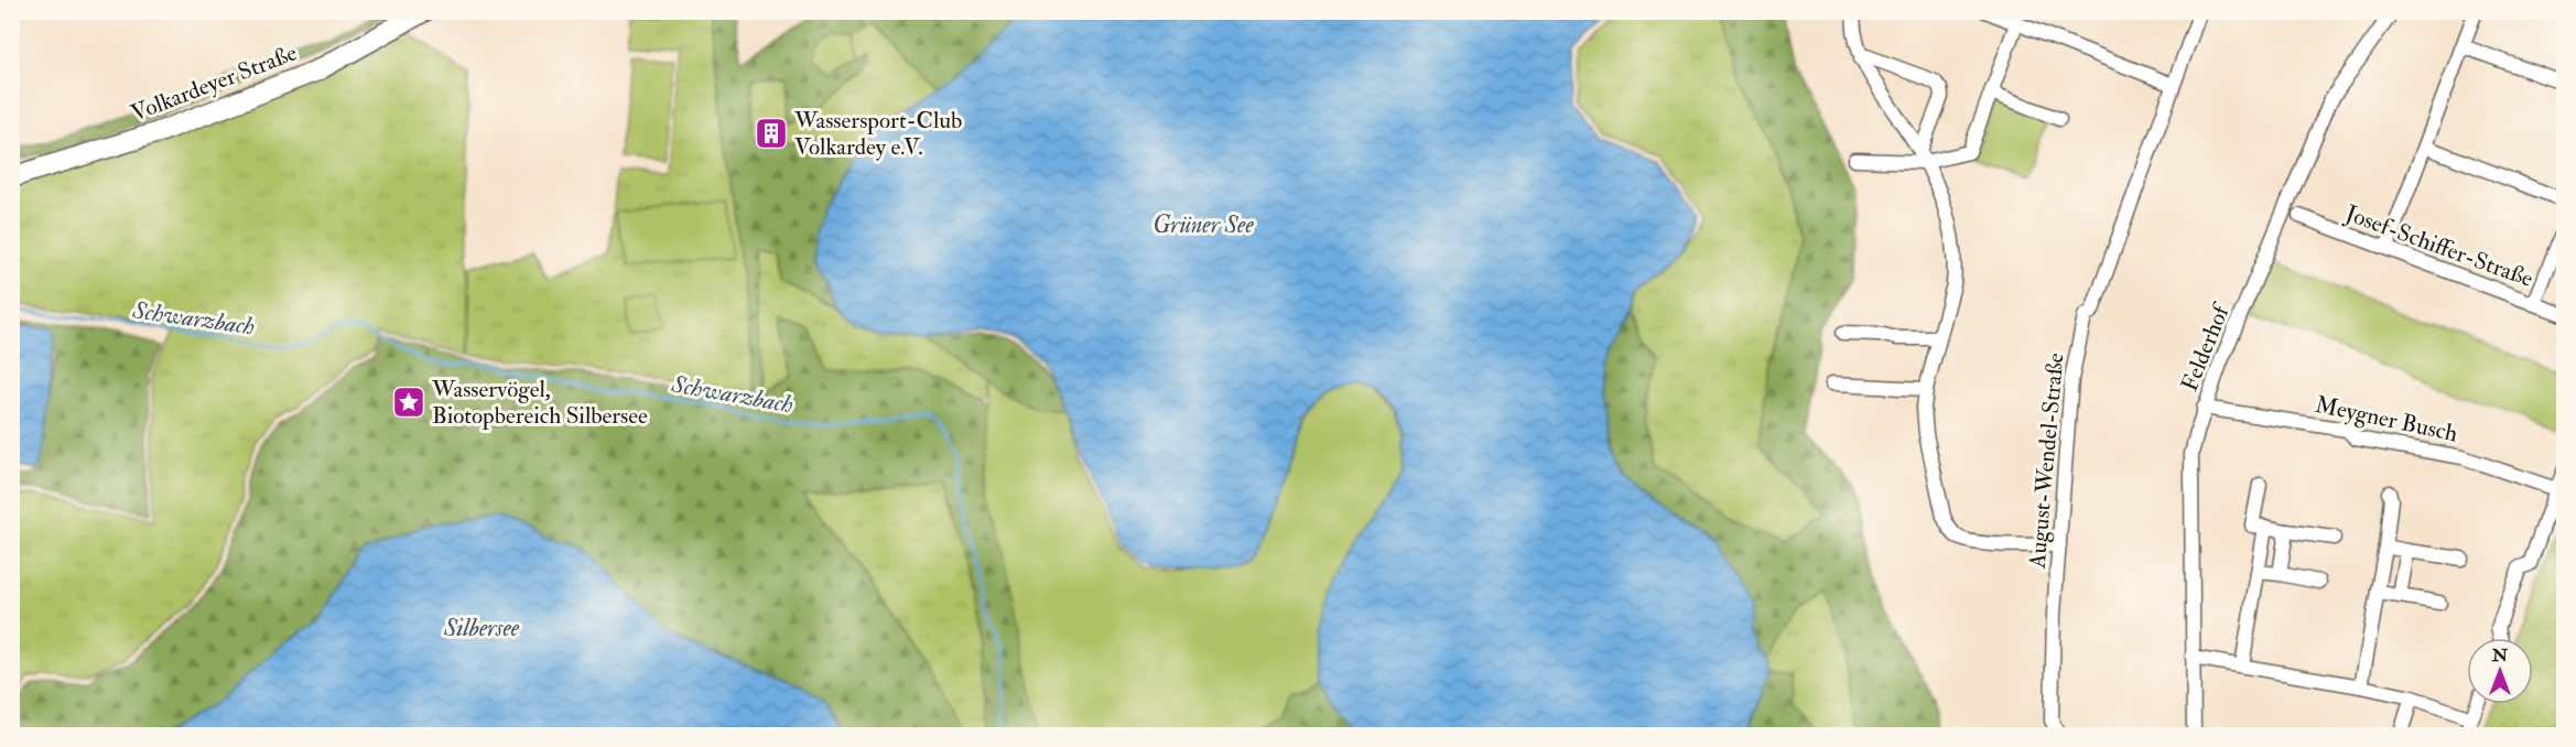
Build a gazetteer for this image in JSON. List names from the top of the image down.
{
  "streets": {
    "main road": ["Volkardeyer Straße"],
    "street": [
      "Josef-Schiffer-Straße",
      "Felderhof",
      "Meygner Busch",
      "August-Wendel-Straße"
    ]
  },
  "crossings": [
    ["Felderhof", "Meygner Busch"]
  ],
  "water": ["Grüner See", "Schwarzbach", "Silbersee"],
  "places": {
    "building": ["Wassersport-Club Volkardey e.V."],
    "place": ["Wasservögel, Biotopbereich Silbersee"]
  },
  "north": "top"
}
